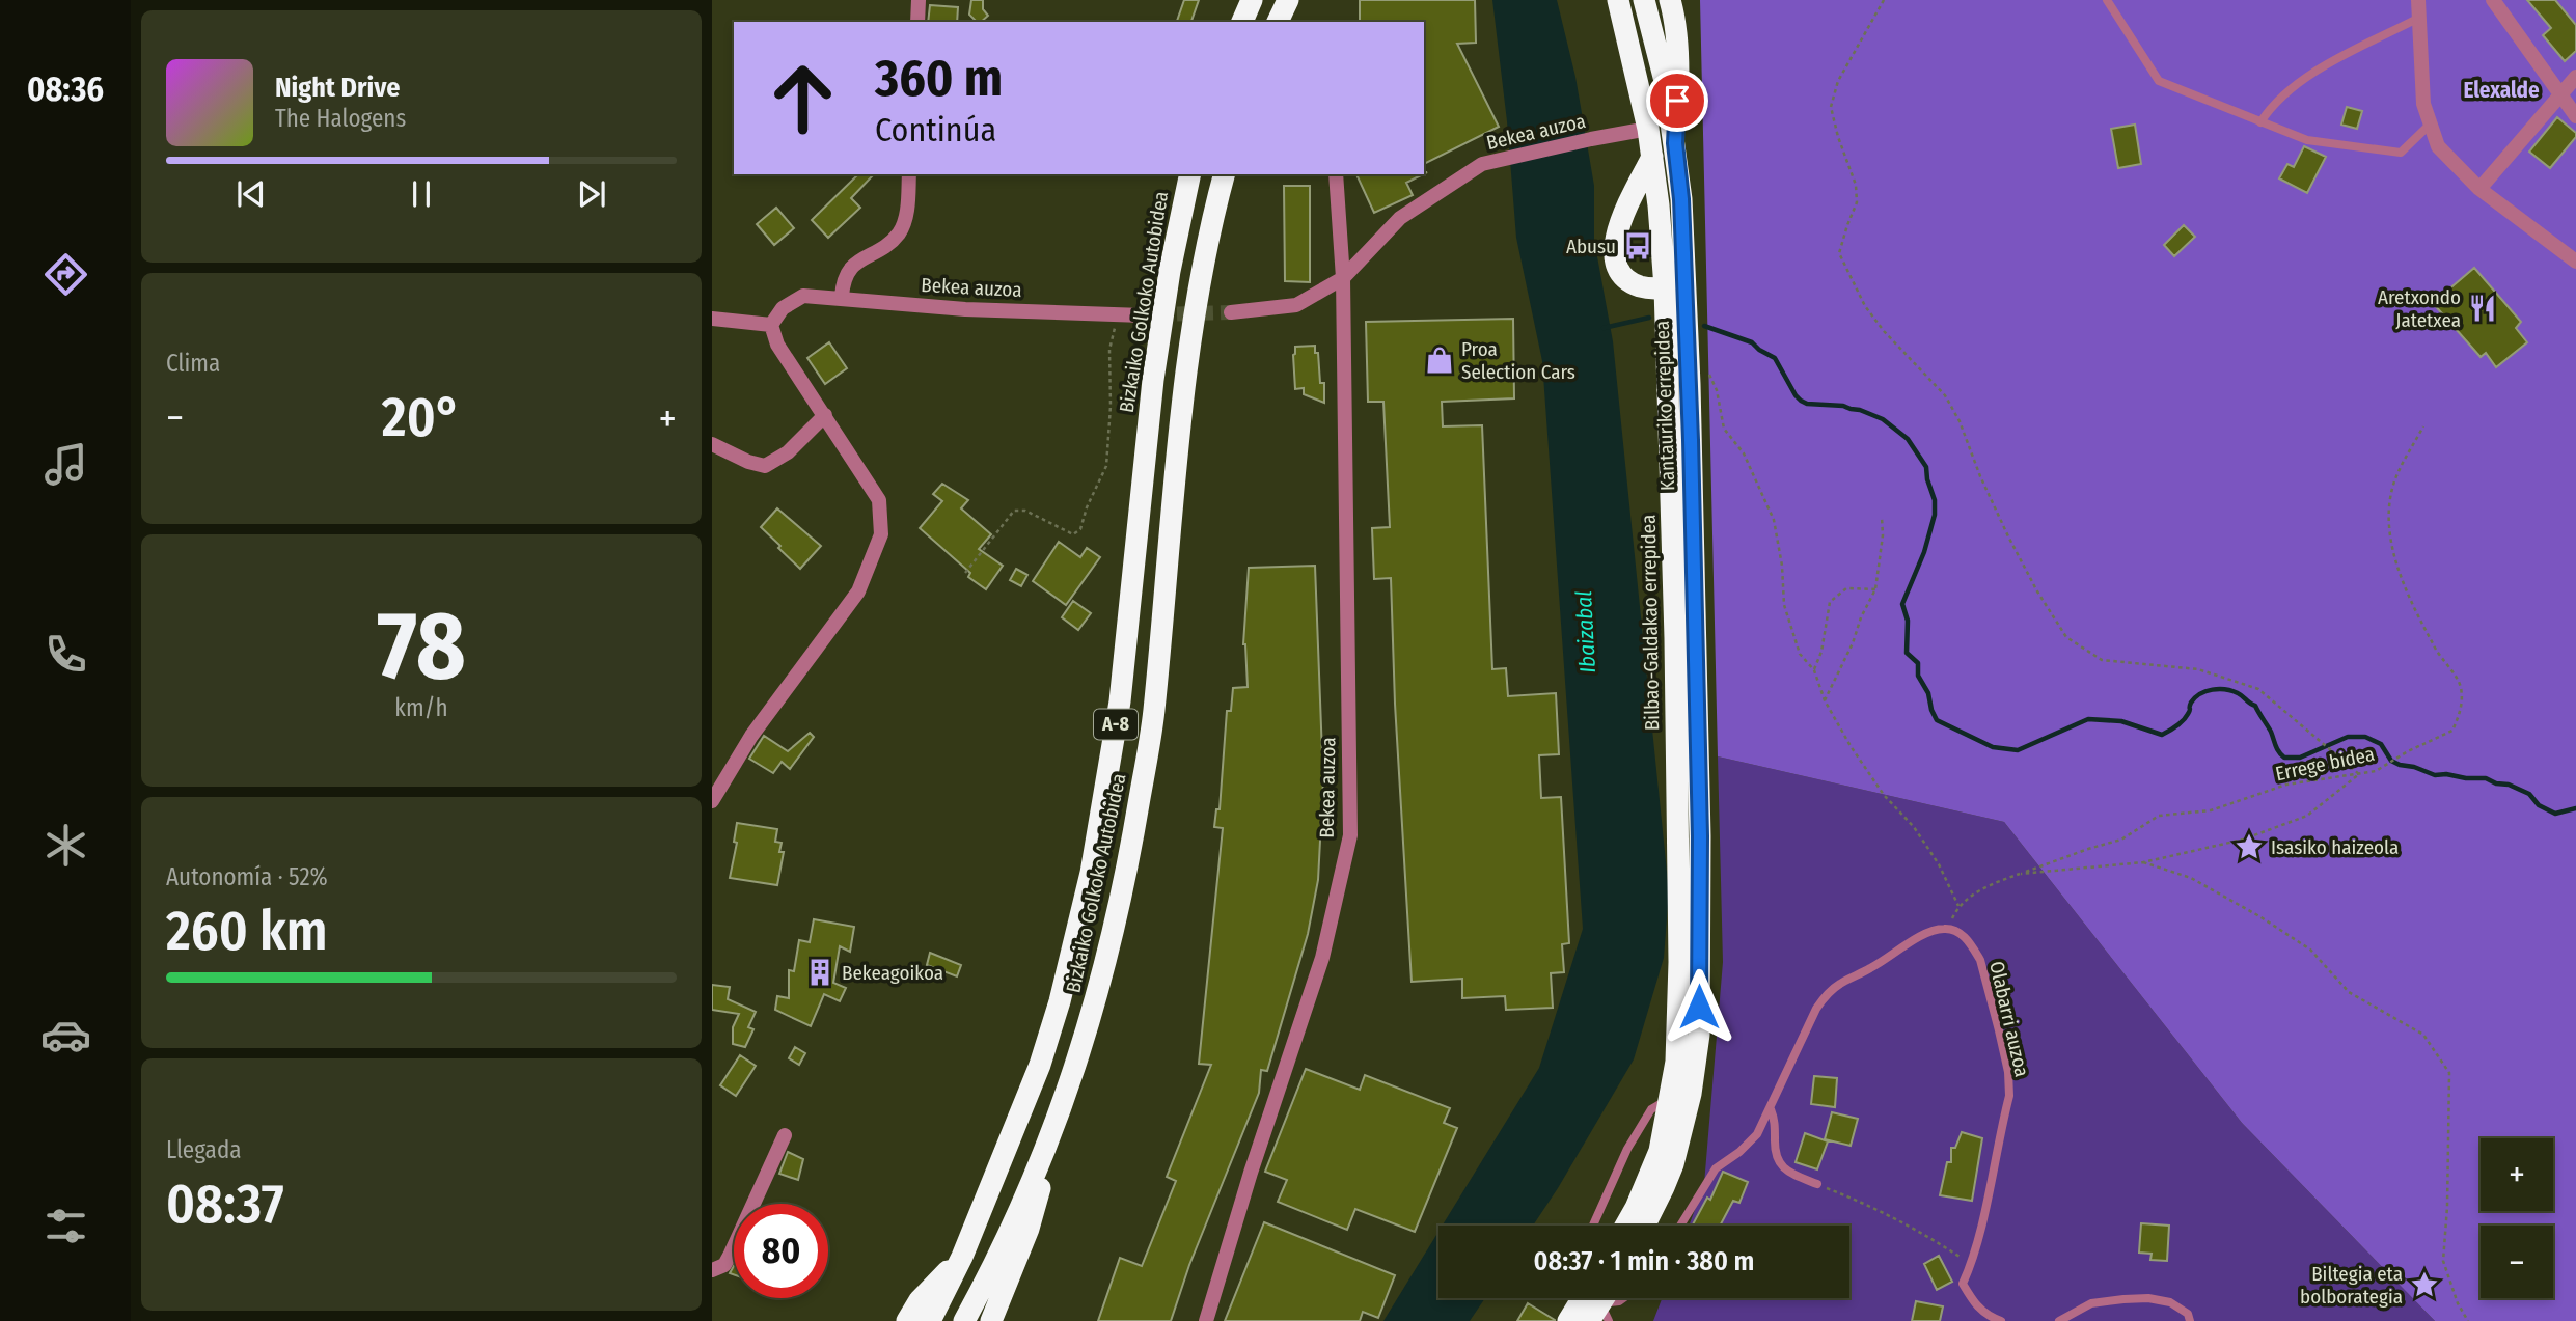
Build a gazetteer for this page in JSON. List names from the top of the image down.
{
  "streets": {
    "highway": [
      "Bizkaiko Golkoko Autobidea",
      "Kantauriko errepidea",
      "Bilbao-Galdakao errepidea",
      "A-8"
    ],
    "street": ["Bekea auzoa"],
    "lane": ["Olabarri auzoa"],
    "path": ["Errege bidea"]
  },
  "crossings": [
    ["Bekea auzoa", "Bilbao-Galdakao errepidea"],
    ["Kantauriko errepidea", "Bilbao-Galdakao errepidea"],
    ["Errege bidea", "Olabarri auzoa"]
  ],
  "districts": ["Elexalde"],
  "water": ["Ibaizabal"],
  "places": {
    "bus stop": ["Abusu"],
    "restaurant": ["Aretxondo Jatetxea"],
    "shop": ["Proa Selection Cars"],
    "place": ["Isasiko haizeola", "Biltegia eta bolborategia"],
    "building": ["Bekeagoikoa"]
  },
  "page": {
    "tabs": "08:36",
    "turn": ["360 m", "Continúa"],
    "song": ["Night Drive", "The Halogens"],
    "tile": [
      "Clima",
      ["78", "km/h"],
      ["Autonomía · 52%", "260 km"],
      ["Llegada", "08:37"]
    ],
    "heat": ["−", "20°", "+"],
    "map_buttons": ["+", "−"],
    "limit": "80",
    "trip": "08:37 · 1 min · 380 m"
  }
}
